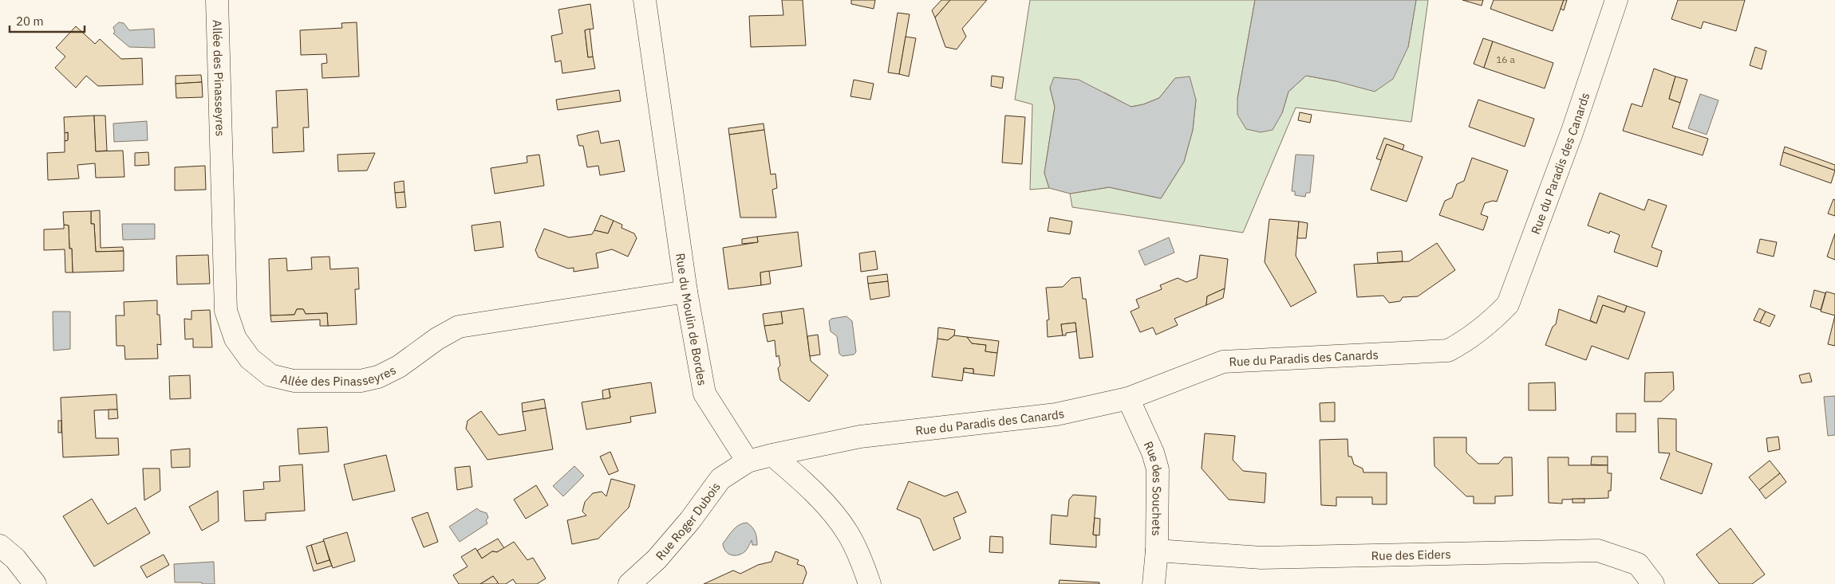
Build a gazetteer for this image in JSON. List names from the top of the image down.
{
  "streets": {
    "street": [
      "Allée des Pinasseyres",
      "Rue du Paradis des Canards",
      "Rue du Moulin de Bordes",
      "Rue des Souchets",
      "Rue Roger Dubois",
      "Rue des Eiders"
    ]
  },
  "crossings": [
    ["Allée des Pinasseyres", "Rue du Moulin de Bordes"],
    ["Rue du Paradis des Canards", "Rue des Souchets"],
    ["Rue du Moulin de Bordes", "Rue Roger Dubois"],
    ["Rue des Souchets", "Rue des Eiders"]
  ],
  "house_numbers": ["16 a"],
  "scale_bar": "20 m"
}
